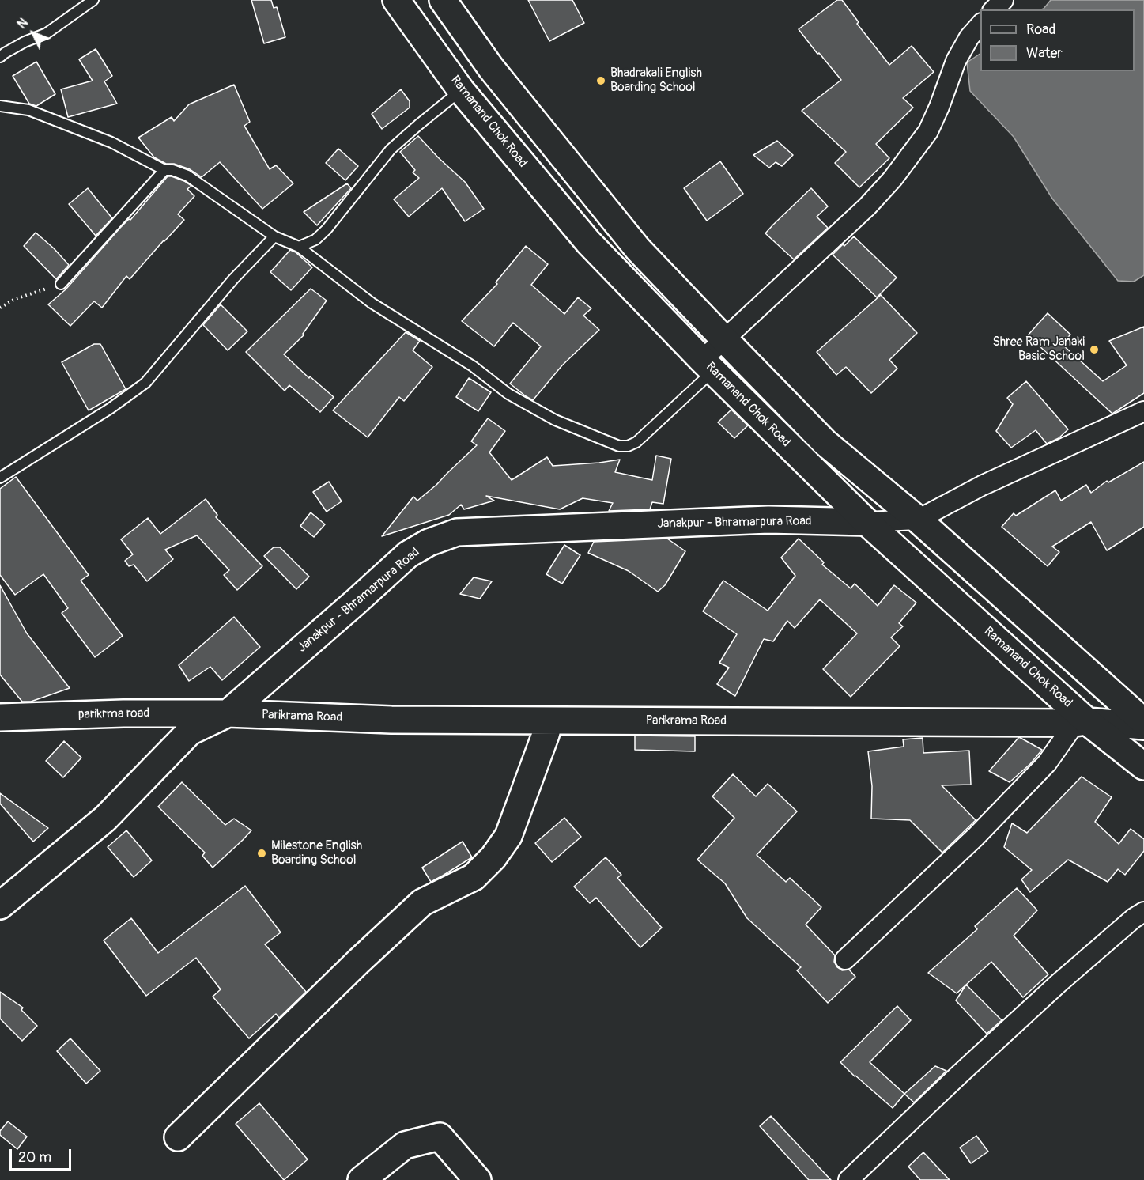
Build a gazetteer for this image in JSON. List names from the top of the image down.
{
  "streets": {
    "main road": [
      "Ramanand Chok Road",
      "Janakpur - Bhramarpura Road",
      "parikrma road",
      "Parikrama Road"
    ]
  },
  "crossings": [
    ["Ramanand Chok Road", "Janakpur - Bhramarpura Road"],
    ["Ramanand Chok Road", "Parikrama Road"],
    ["Janakpur - Bhramarpura Road", "parikrma road"],
    ["Janakpur - Bhramarpura Road", "Parikrama Road"],
    ["parikrma road", "Parikrama Road"]
  ],
  "places": ["Bhadrakali English Boarding School", "Shree Ram Janaki Basic School", "Milestone English Boarding School"],
  "legend": ["Road", "Water"],
  "scale_bar": "20 m",
  "north": "top left"
}
